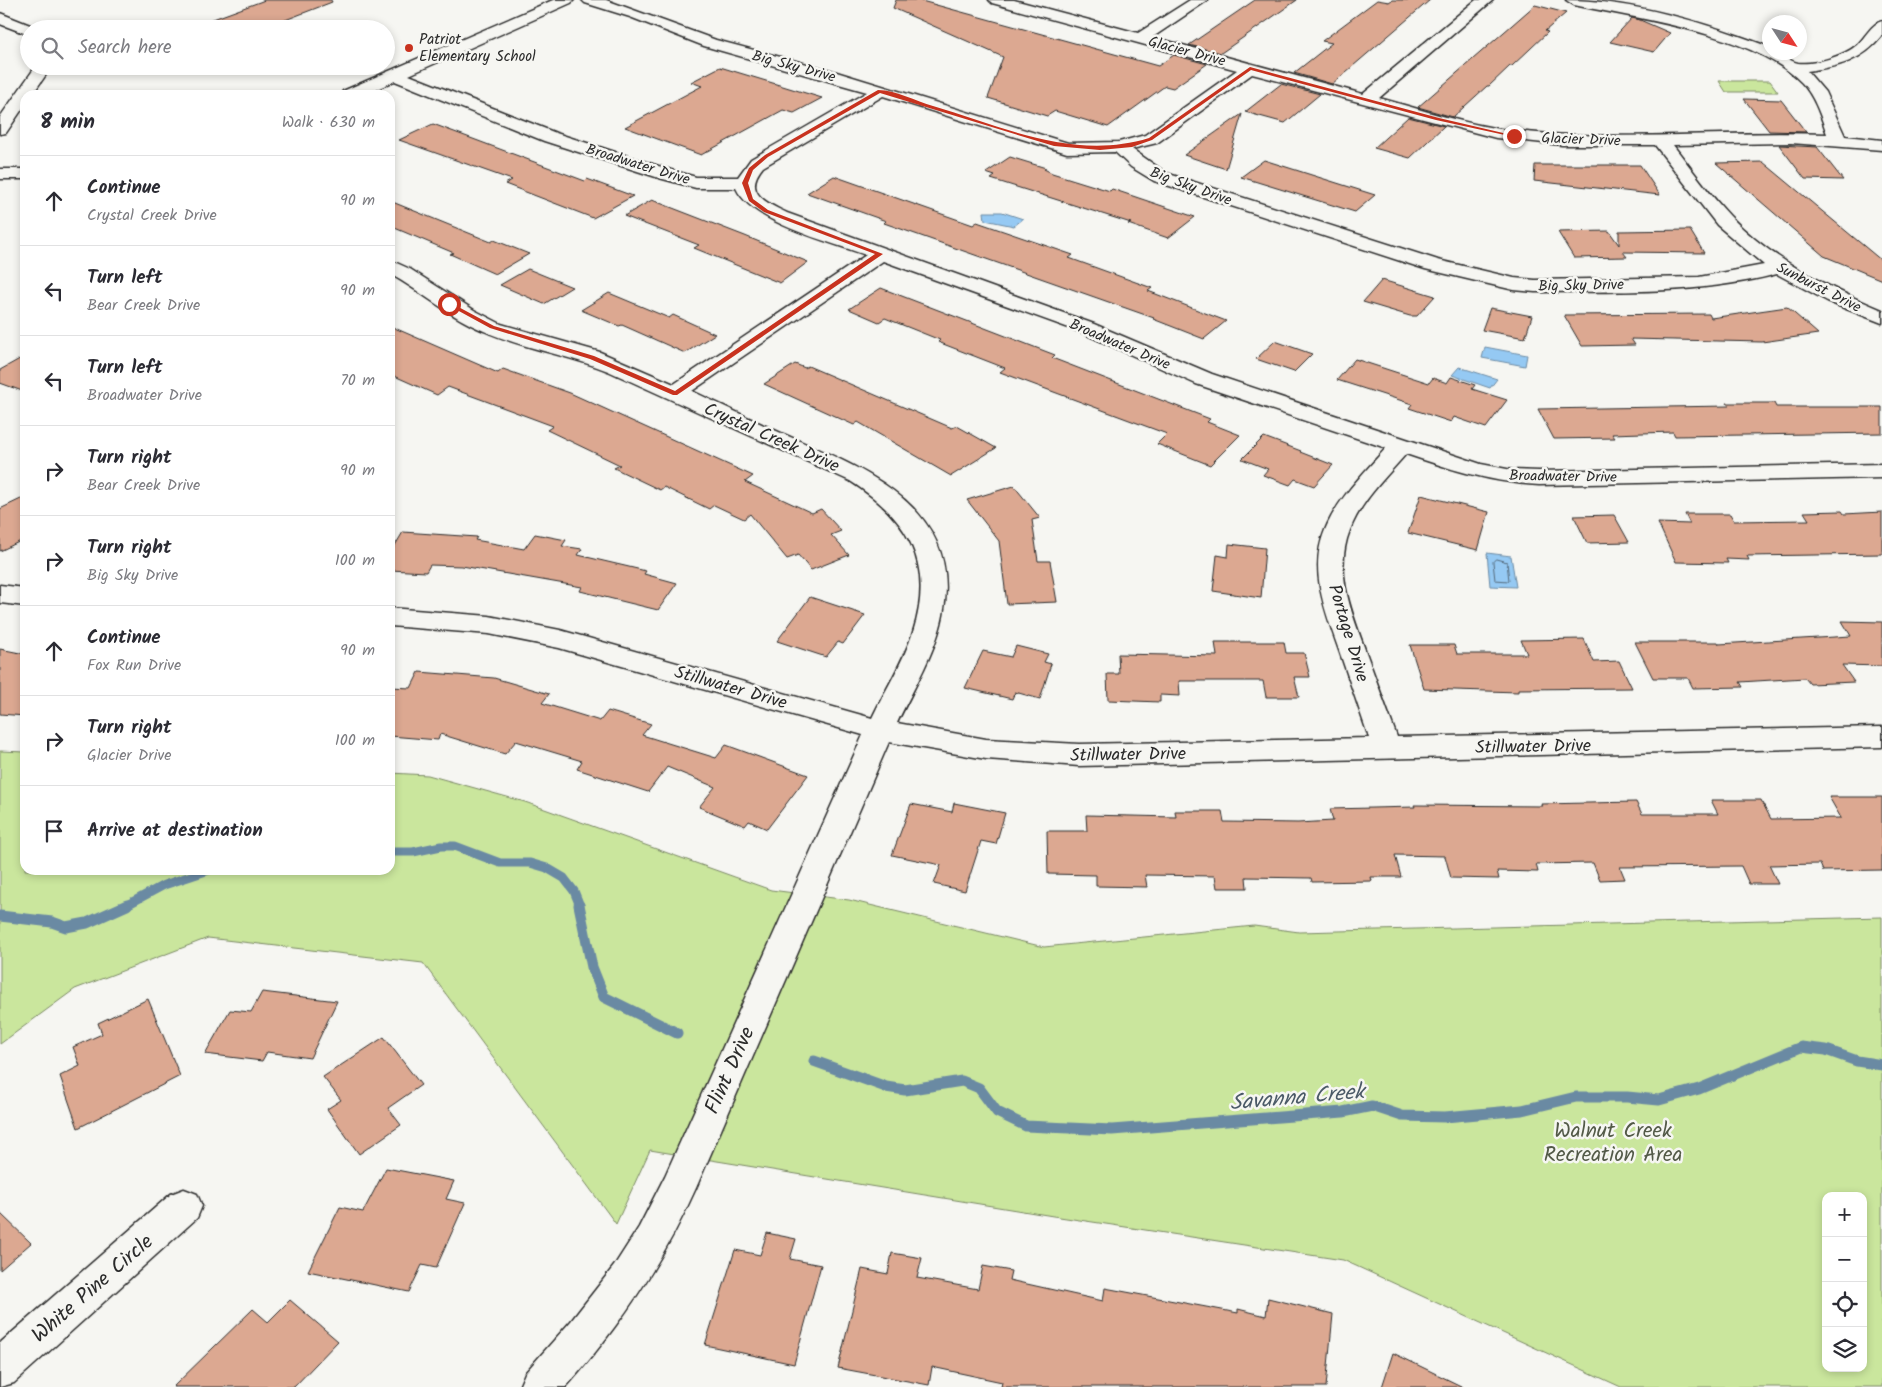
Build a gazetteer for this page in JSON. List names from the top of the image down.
{
  "streets": {
    "street": [
      "Glacier Drive",
      "Big Sky Drive",
      "Broadwater Drive",
      "Sunburst Drive",
      "Crystal Creek Drive",
      "Portage Drive",
      "Stillwater Drive",
      "Flint Drive",
      "White Pine Circle"
    ]
  },
  "crossings": [
    ["Glacier Drive", "Sunburst Drive"],
    ["Big Sky Drive", "Sunburst Drive"],
    ["Broadwater Drive", "Portage Drive"],
    ["Crystal Creek Drive", "Stillwater Drive"],
    ["Crystal Creek Drive", "Flint Drive"],
    ["Portage Drive", "Stillwater Drive"],
    ["Stillwater Drive", "Flint Drive"]
  ],
  "water": ["Savanna Creek"],
  "parks": ["Walnut Creek Recreation Area"],
  "places": ["Patriot Elementary School"],
  "north": "bottom right",
  "page": {
    "search": "Search here",
    "heading": ["8 min", "Walk · 630 m"],
    "list": [
      ["Continue", "Crystal Creek Drive", "90 m"],
      ["Turn left", "Bear Creek Drive", "90 m"],
      ["Turn left", "Broadwater Drive", "70 m"],
      ["Turn right", "Bear Creek Drive", "90 m"],
      ["Turn right", "Big Sky Drive", "100 m"],
      ["Continue", "Fox Run Drive", "90 m"],
      ["Turn right", "Glacier Drive", "100 m"],
      "Arrive at destination"
    ],
    "map_buttons": ["+", "−"]
  }
}
